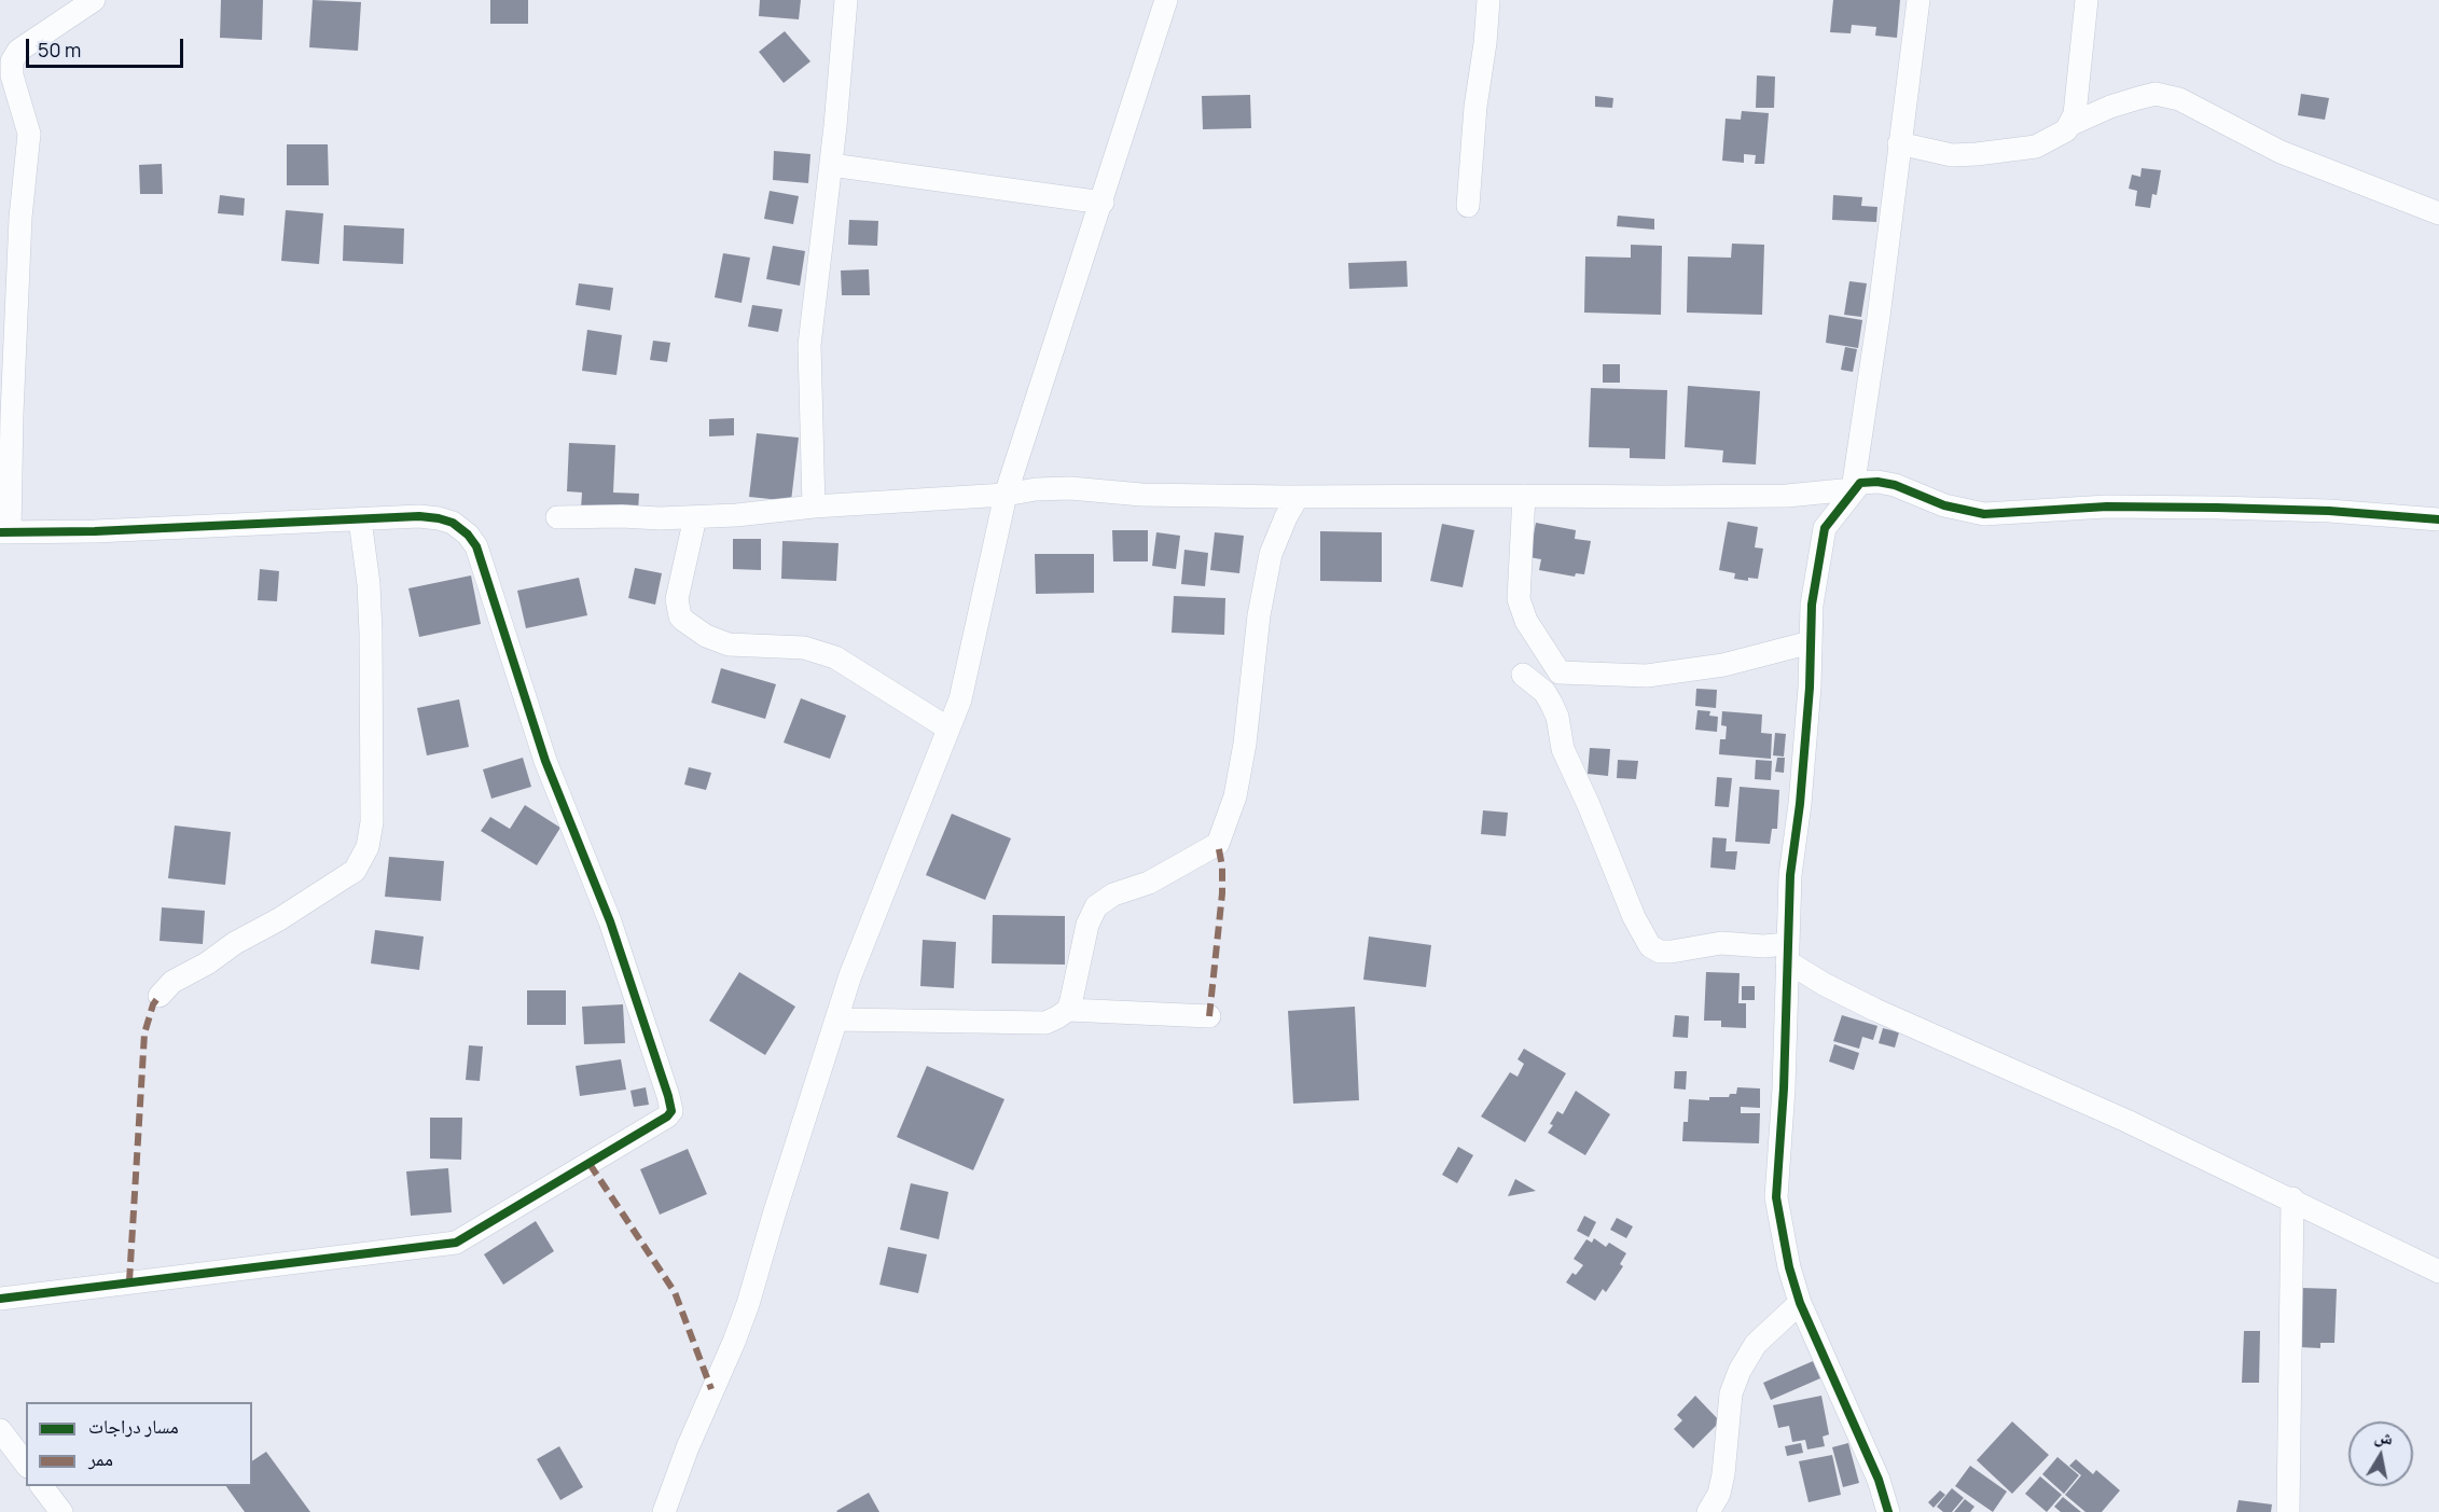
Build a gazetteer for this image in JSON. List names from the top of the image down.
{
  "legend": ["مسار دراجات", "ممر"],
  "scale_bar": "50 m",
  "north": "top"
}
